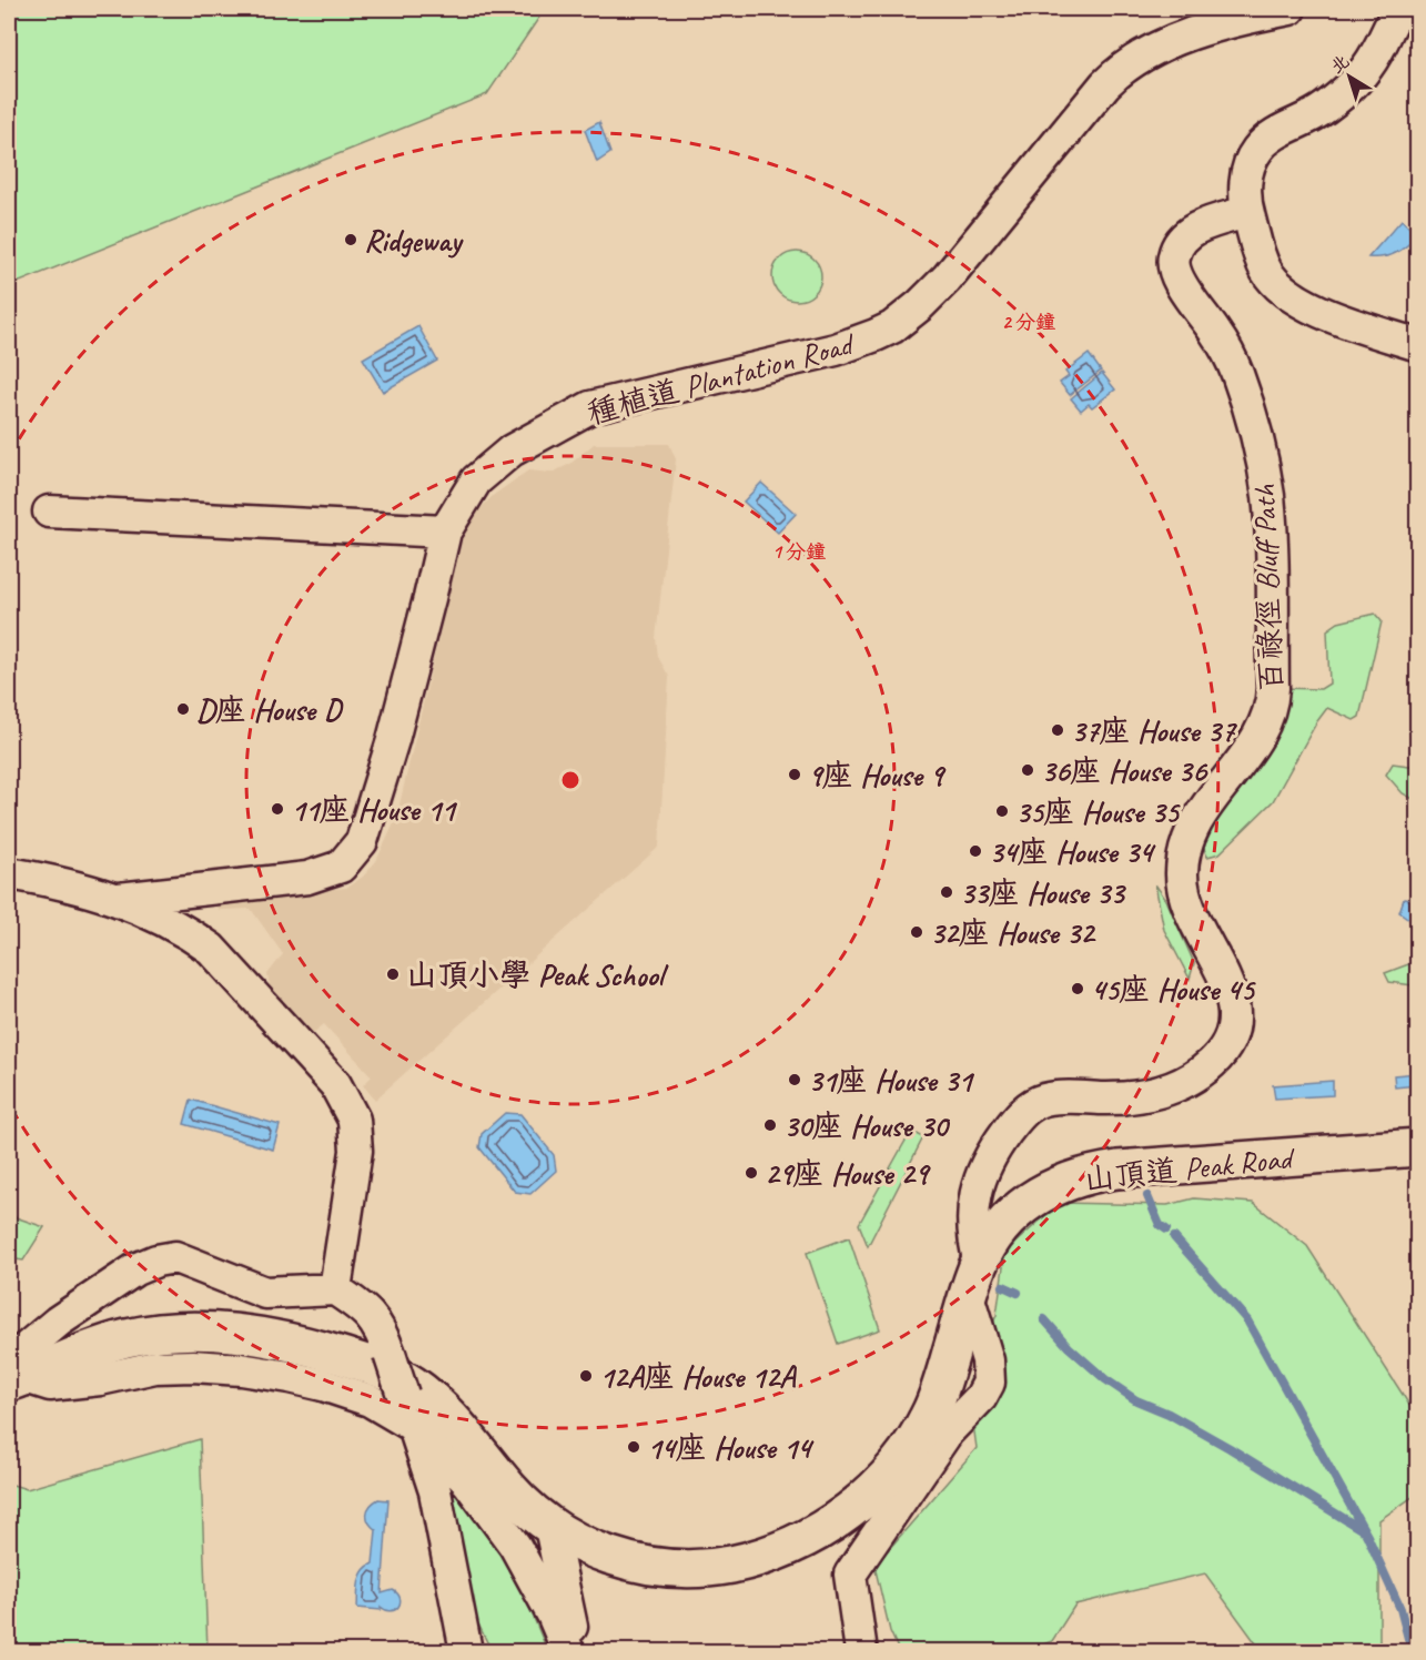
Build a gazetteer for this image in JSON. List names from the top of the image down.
{
  "streets": {
    "main road": ["山頂道 Peak Road"],
    "street": ["種植道 Plantation Road", "百祿徑 Bluff Path"]
  },
  "crossings": [
    ["百祿徑 Bluff Path", "山頂道 Peak Road"]
  ],
  "places": [
    "Ridgeway",
    "D座 House D",
    "37座 House 37",
    "36座 House 36",
    "9座 House 9",
    "11座 House 11",
    "35座 House 35",
    "34座 House 34",
    "33座 House 33",
    "32座 House 32",
    "山頂小學 Peak School",
    "45座 House 45",
    "31座 House 31",
    "30座 House 30",
    "29座 House 29",
    "12A座 House 12A",
    "14座 House 14"
  ],
  "north": "top left",
  "rings": ["2 分鐘", "1 分鐘"]
}
